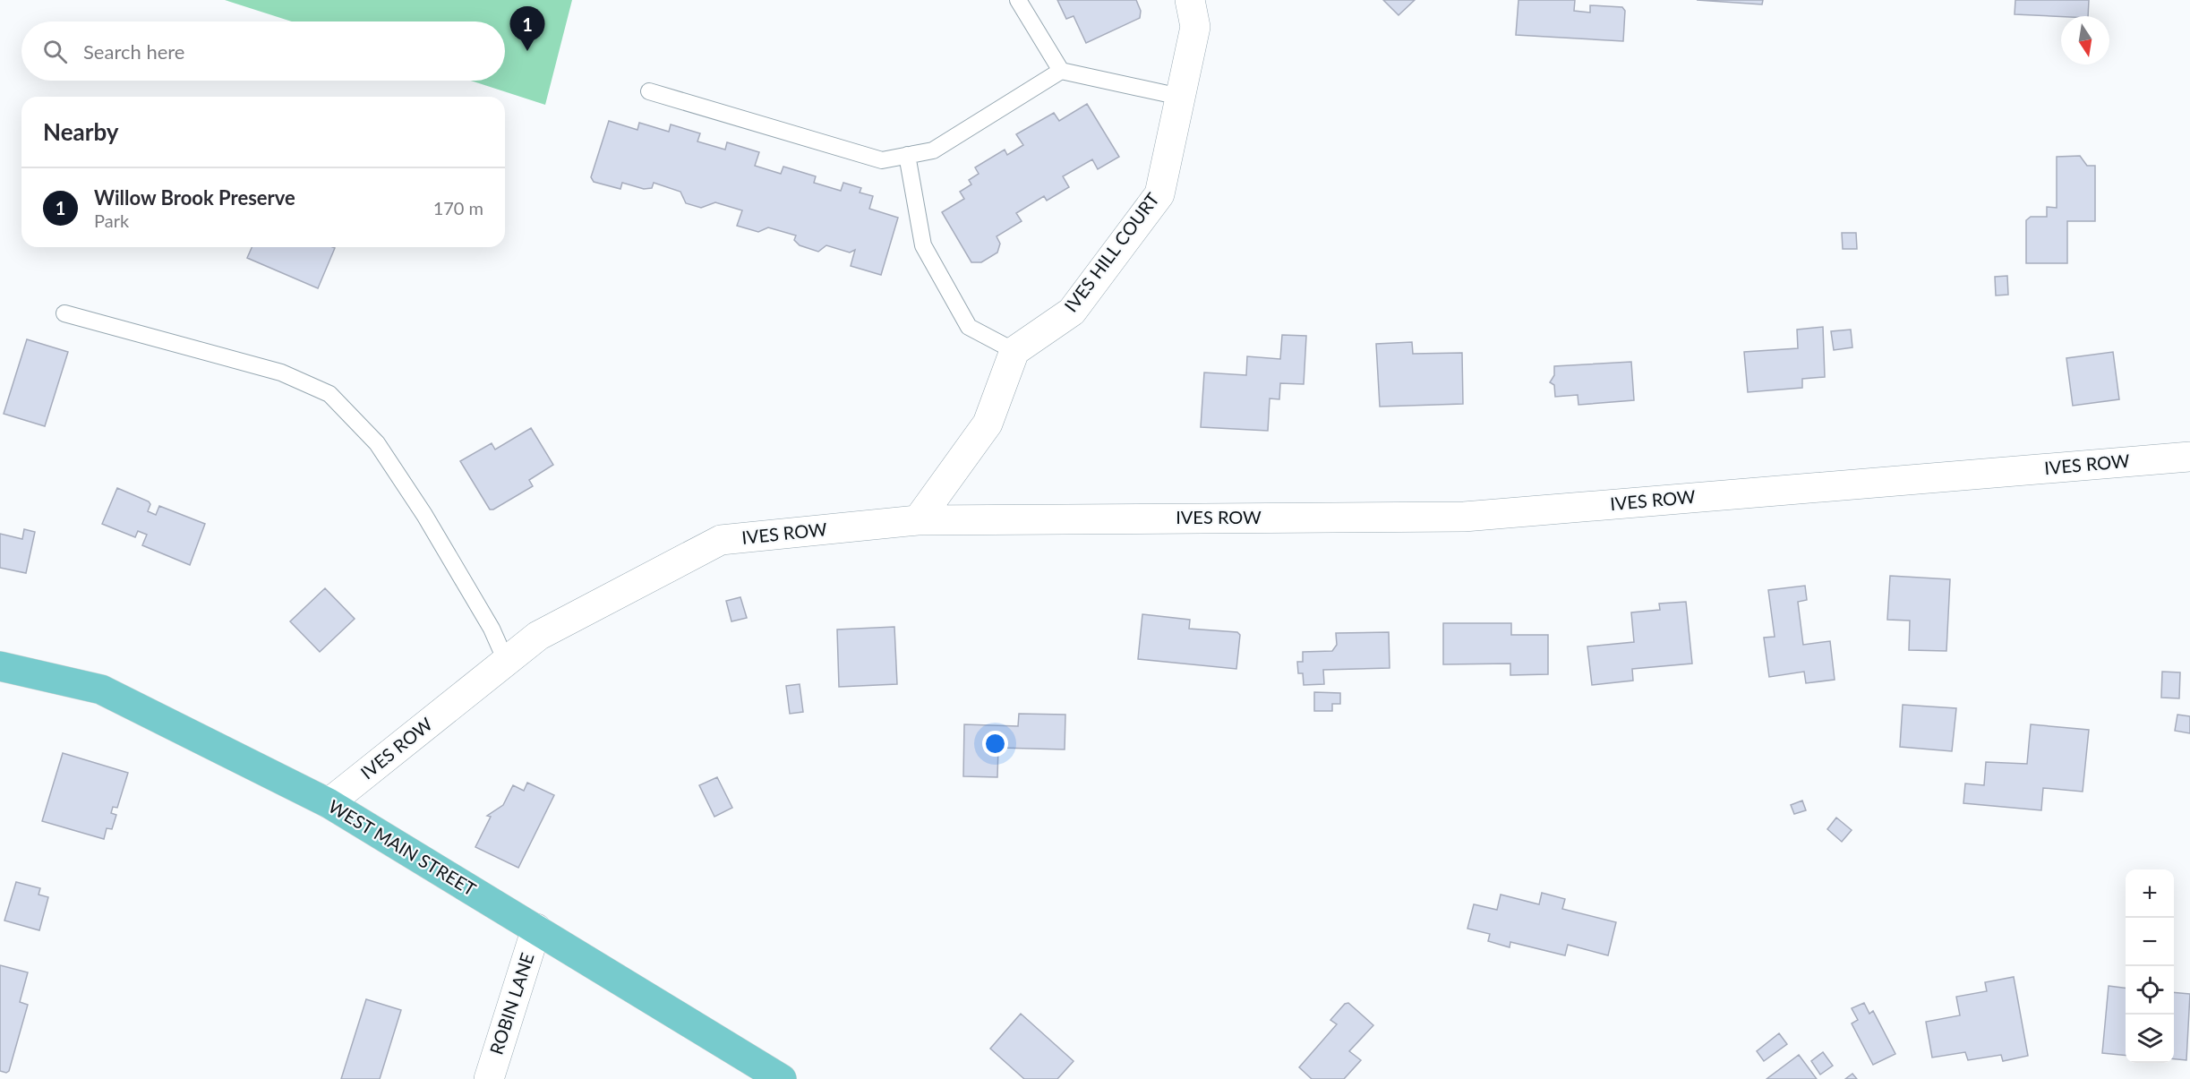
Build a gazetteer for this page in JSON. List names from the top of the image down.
{
  "streets": {
    "main road": ["WEST MAIN STREET"],
    "street": ["IVES HILL COURT", "IVES ROW", "ROBIN LANE"]
  },
  "crossings": [
    ["IVES ROW", "WEST MAIN STREET"],
    ["WEST MAIN STREET", "ROBIN LANE"]
  ],
  "north": "bottom",
  "page": {
    "pins": "1",
    "search": "Search here",
    "heading": "Nearby",
    "list": [
      {
        "mark": "1",
        "name": "Willow Brook Preserve",
        "note": "Park",
        "value": "170 m"
      }
    ],
    "map_buttons": ["+", "−"]
  }
}
